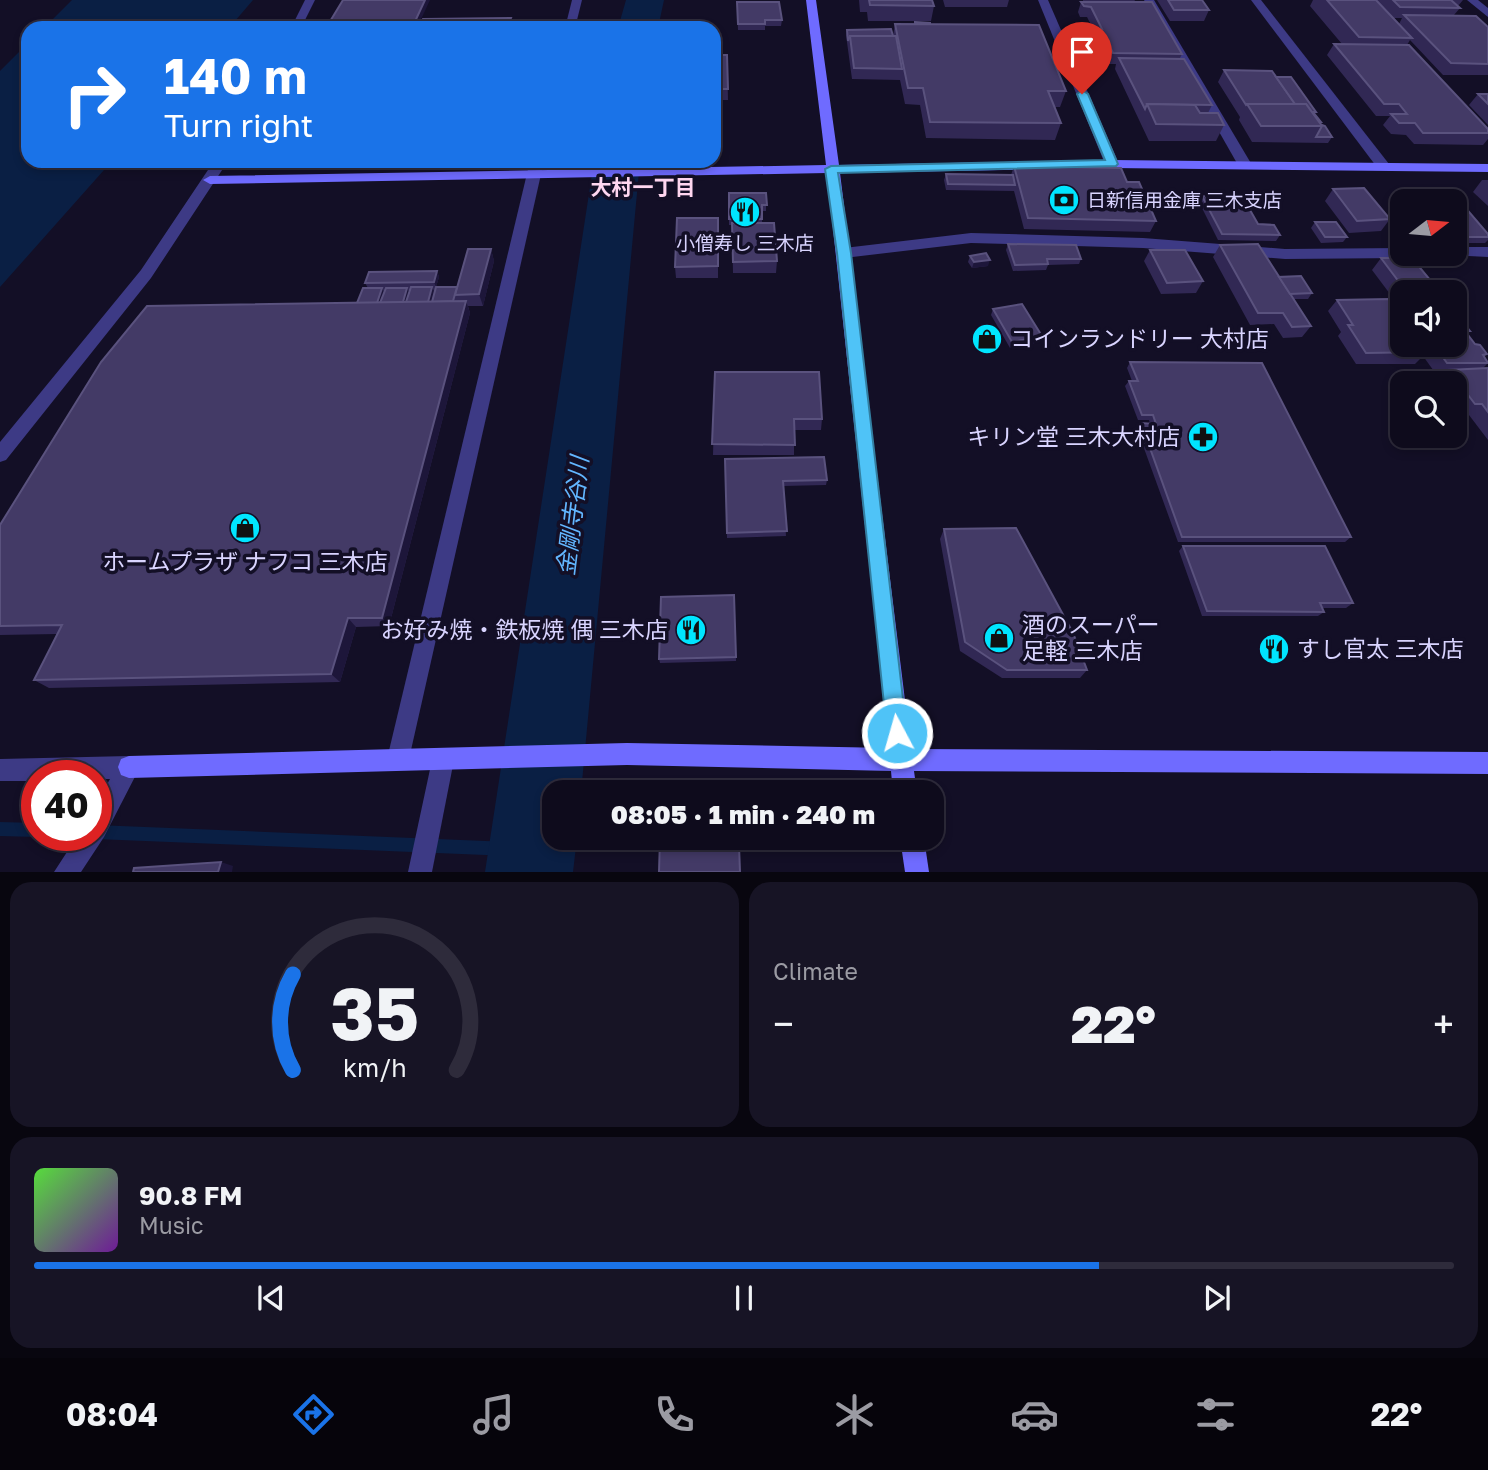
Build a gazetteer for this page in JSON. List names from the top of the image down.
{
  "districts": ["大村一丁目"],
  "water": ["金剛寺谷川"],
  "places": {
    "bank": ["日新信用金庫 三木支店"],
    "restaurant": ["小僧寿し 三木店", "お好み焼・鉄板焼 偶 三木店", "すし官太 三木店"],
    "shop": ["コインランドリー 大村店", "ホームプラザ ナフコ 三木店", "酒のスーパー 足軽 三木店"],
    "pharmacy": ["キリン堂 三木大村店"]
  },
  "north": "right",
  "page": {
    "turn": ["140 m", "Turn right"],
    "limit": "40",
    "trip": "08:05 · 1 min · 240 m",
    "tile": "Climate",
    "heat": ["−", "22°", "+"],
    "song": ["90.8 FM", "Music"],
    "tabs": ["08:04", "22°"],
    "gauge": ["35", "km/h"]
  }
}
